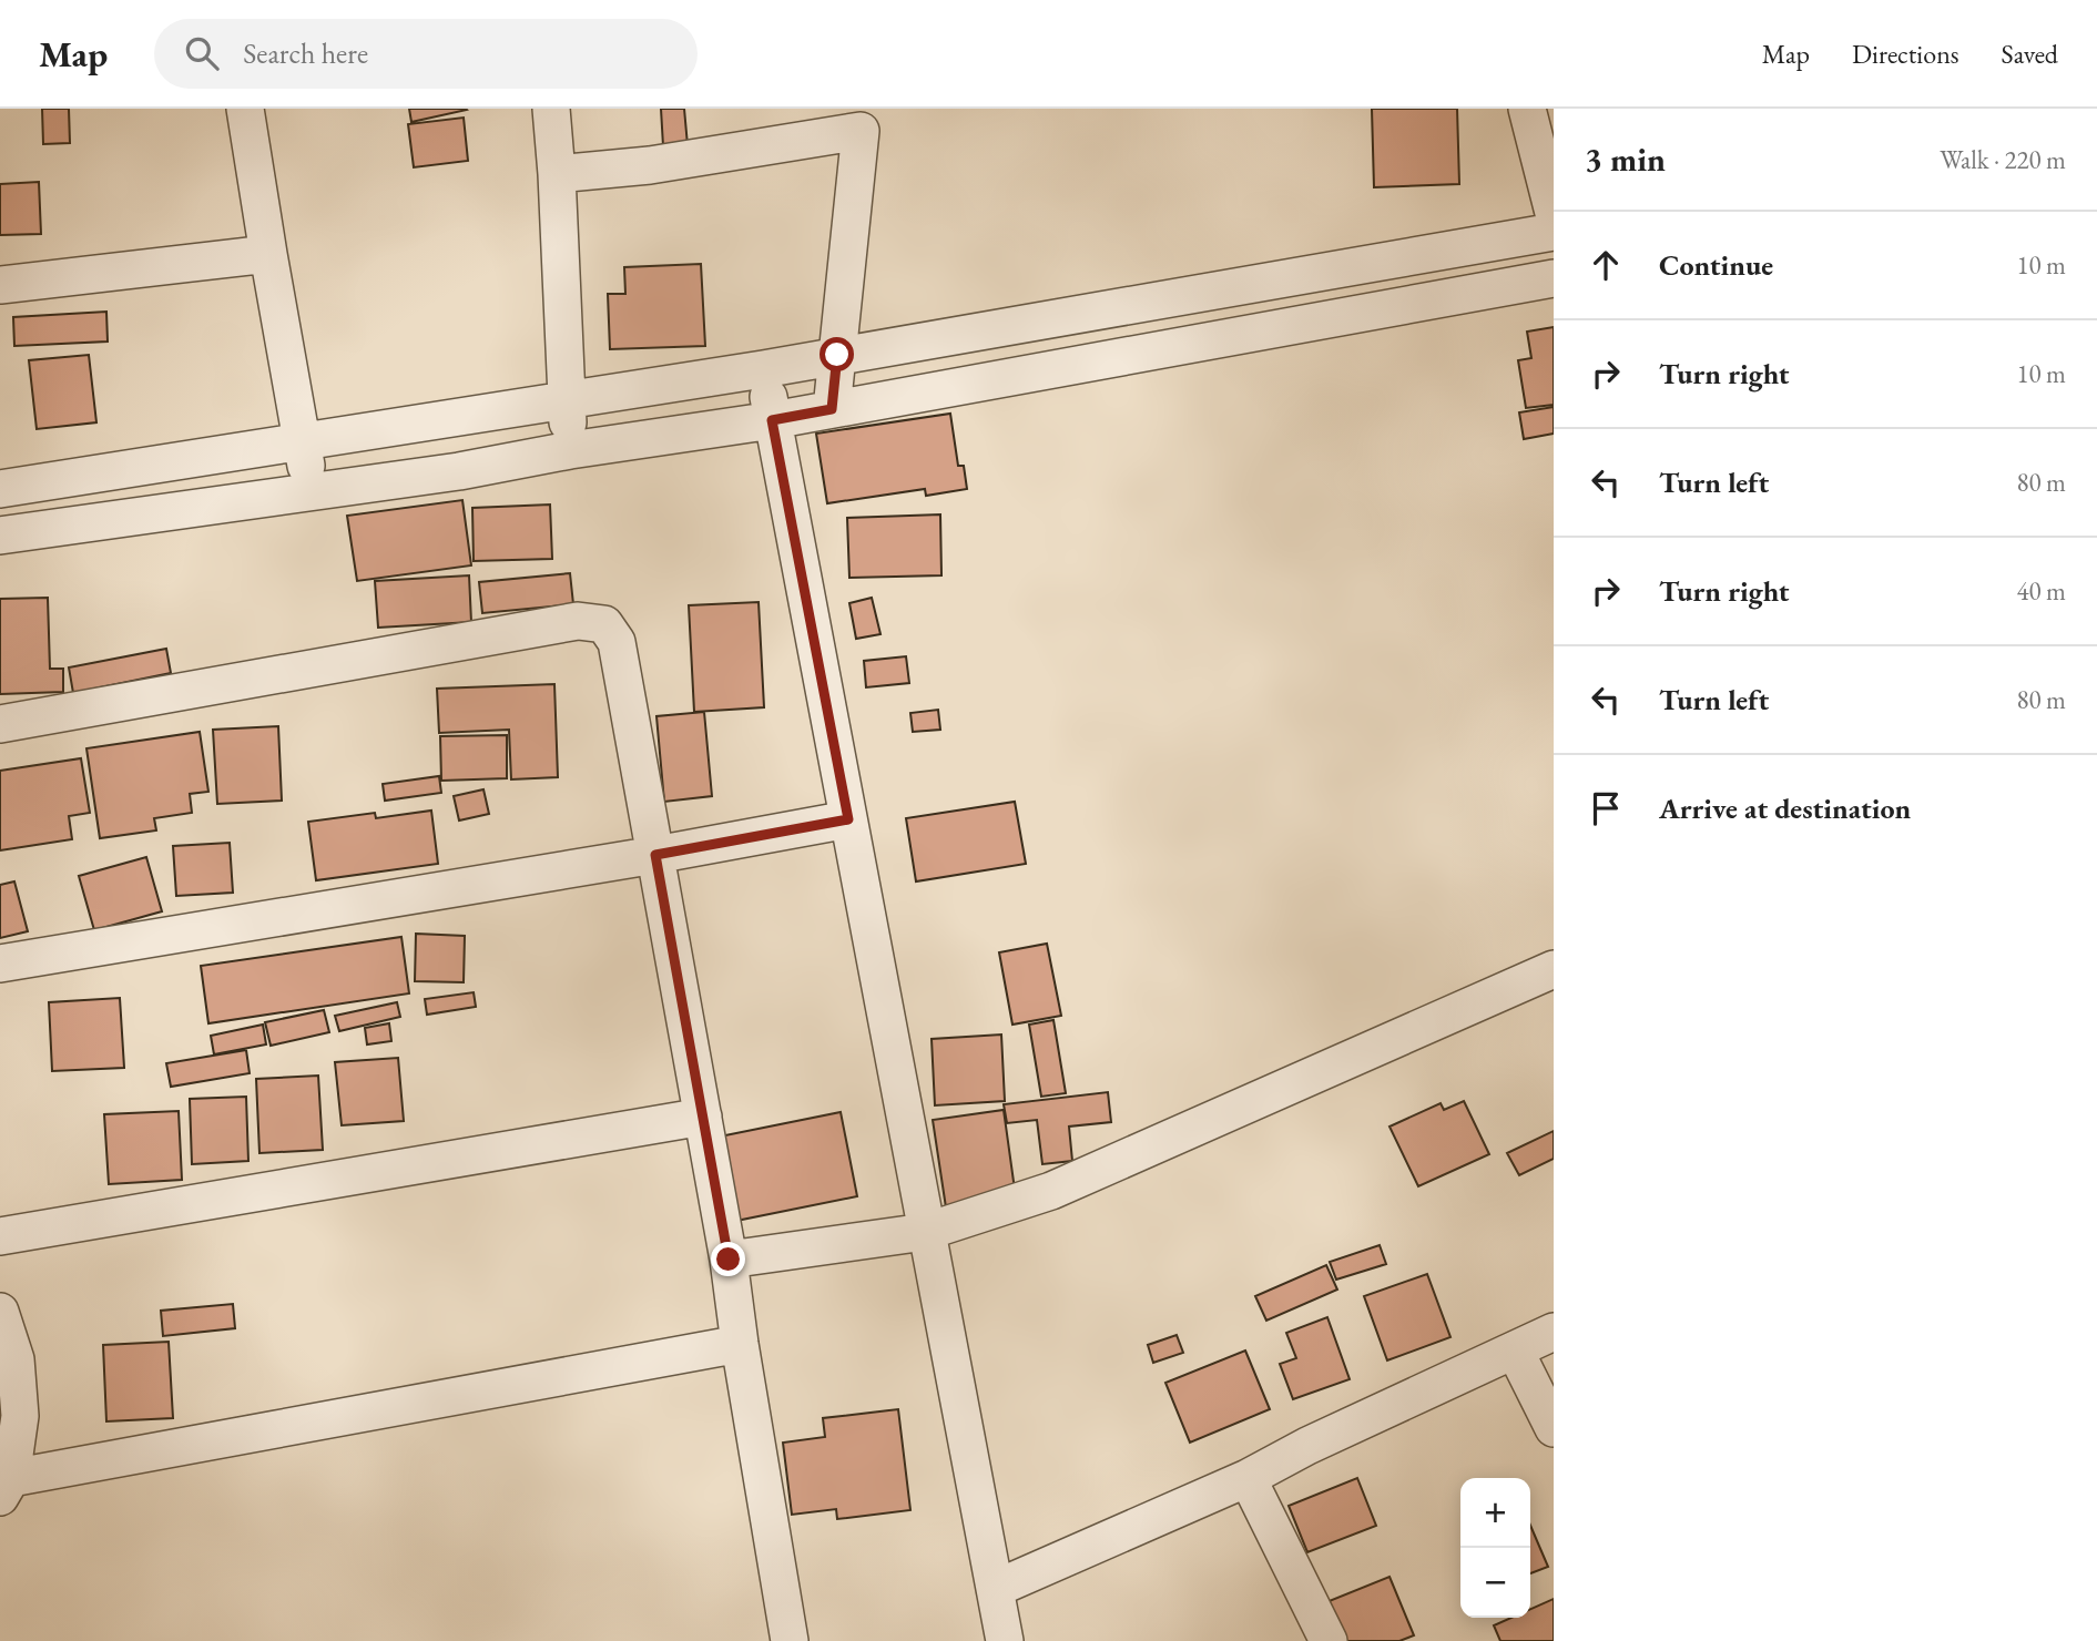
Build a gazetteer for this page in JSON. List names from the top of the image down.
{
  "page": {
    "header": "Map",
    "search": "Search here",
    "nav": ["Map", "Directions", "Saved"],
    "heading": ["3 min", "Walk · 220 m"],
    "list": [
      ["Continue", "10 m"],
      ["Turn right", "10 m"],
      ["Turn left", "80 m"],
      ["Turn right", "40 m"],
      ["Turn left", "80 m"],
      "Arrive at destination"
    ],
    "map_buttons": ["+", "−"]
  }
}
